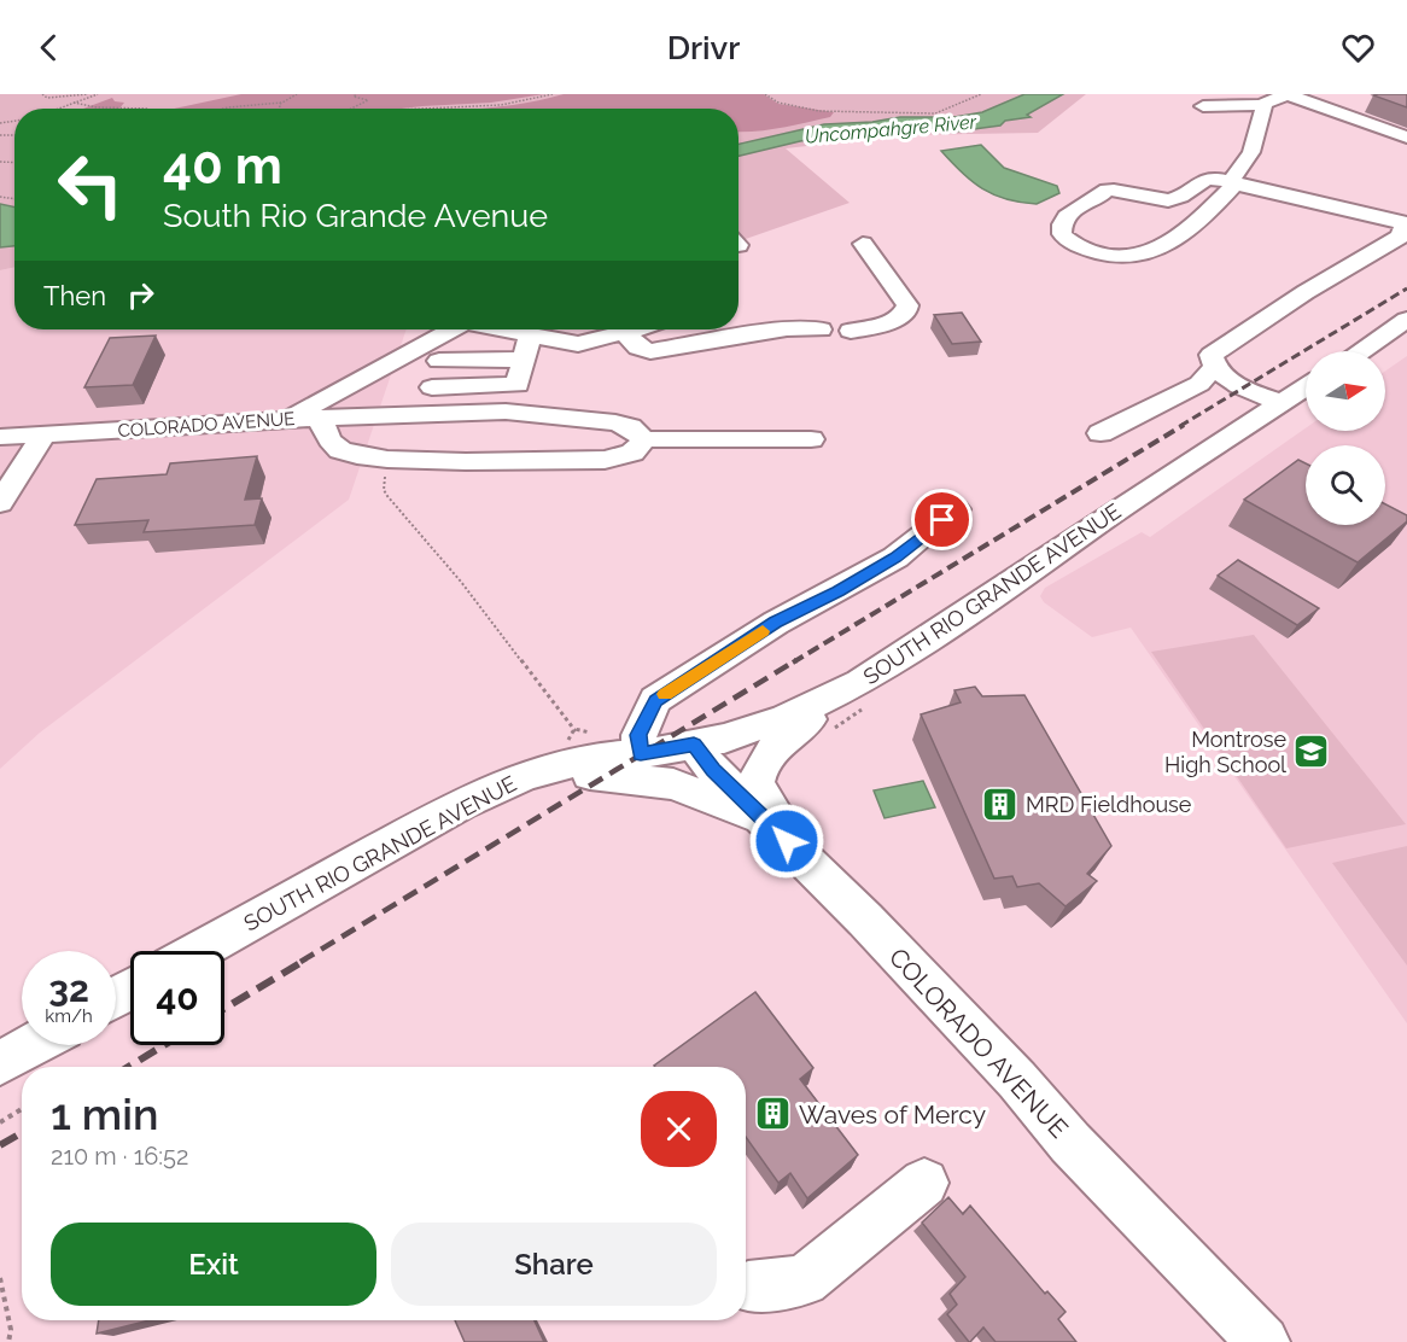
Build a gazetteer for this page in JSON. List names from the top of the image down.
{
  "streets": {
    "street": ["COLORADO AVENUE", "SOUTH RIO GRANDE AVENUE"]
  },
  "crossings": [
    ["COLORADO AVENUE", "SOUTH RIO GRANDE AVENUE"]
  ],
  "water": ["Uncompahgre River"],
  "places": {
    "school or university": ["Montrose High School"],
    "building": ["MRD Fieldhouse", "Waves of Mercy"]
  },
  "north": "right",
  "page": {
    "header": "Drivr",
    "turn": ["40 m", "South Rio Grande Avenue"],
    "then": "Then",
    "speed": "32 km/h",
    "limit": "40",
    "heading": ["1 min", "210 m · 16:52"],
    "buttons": ["Exit", "Share"]
  }
}
